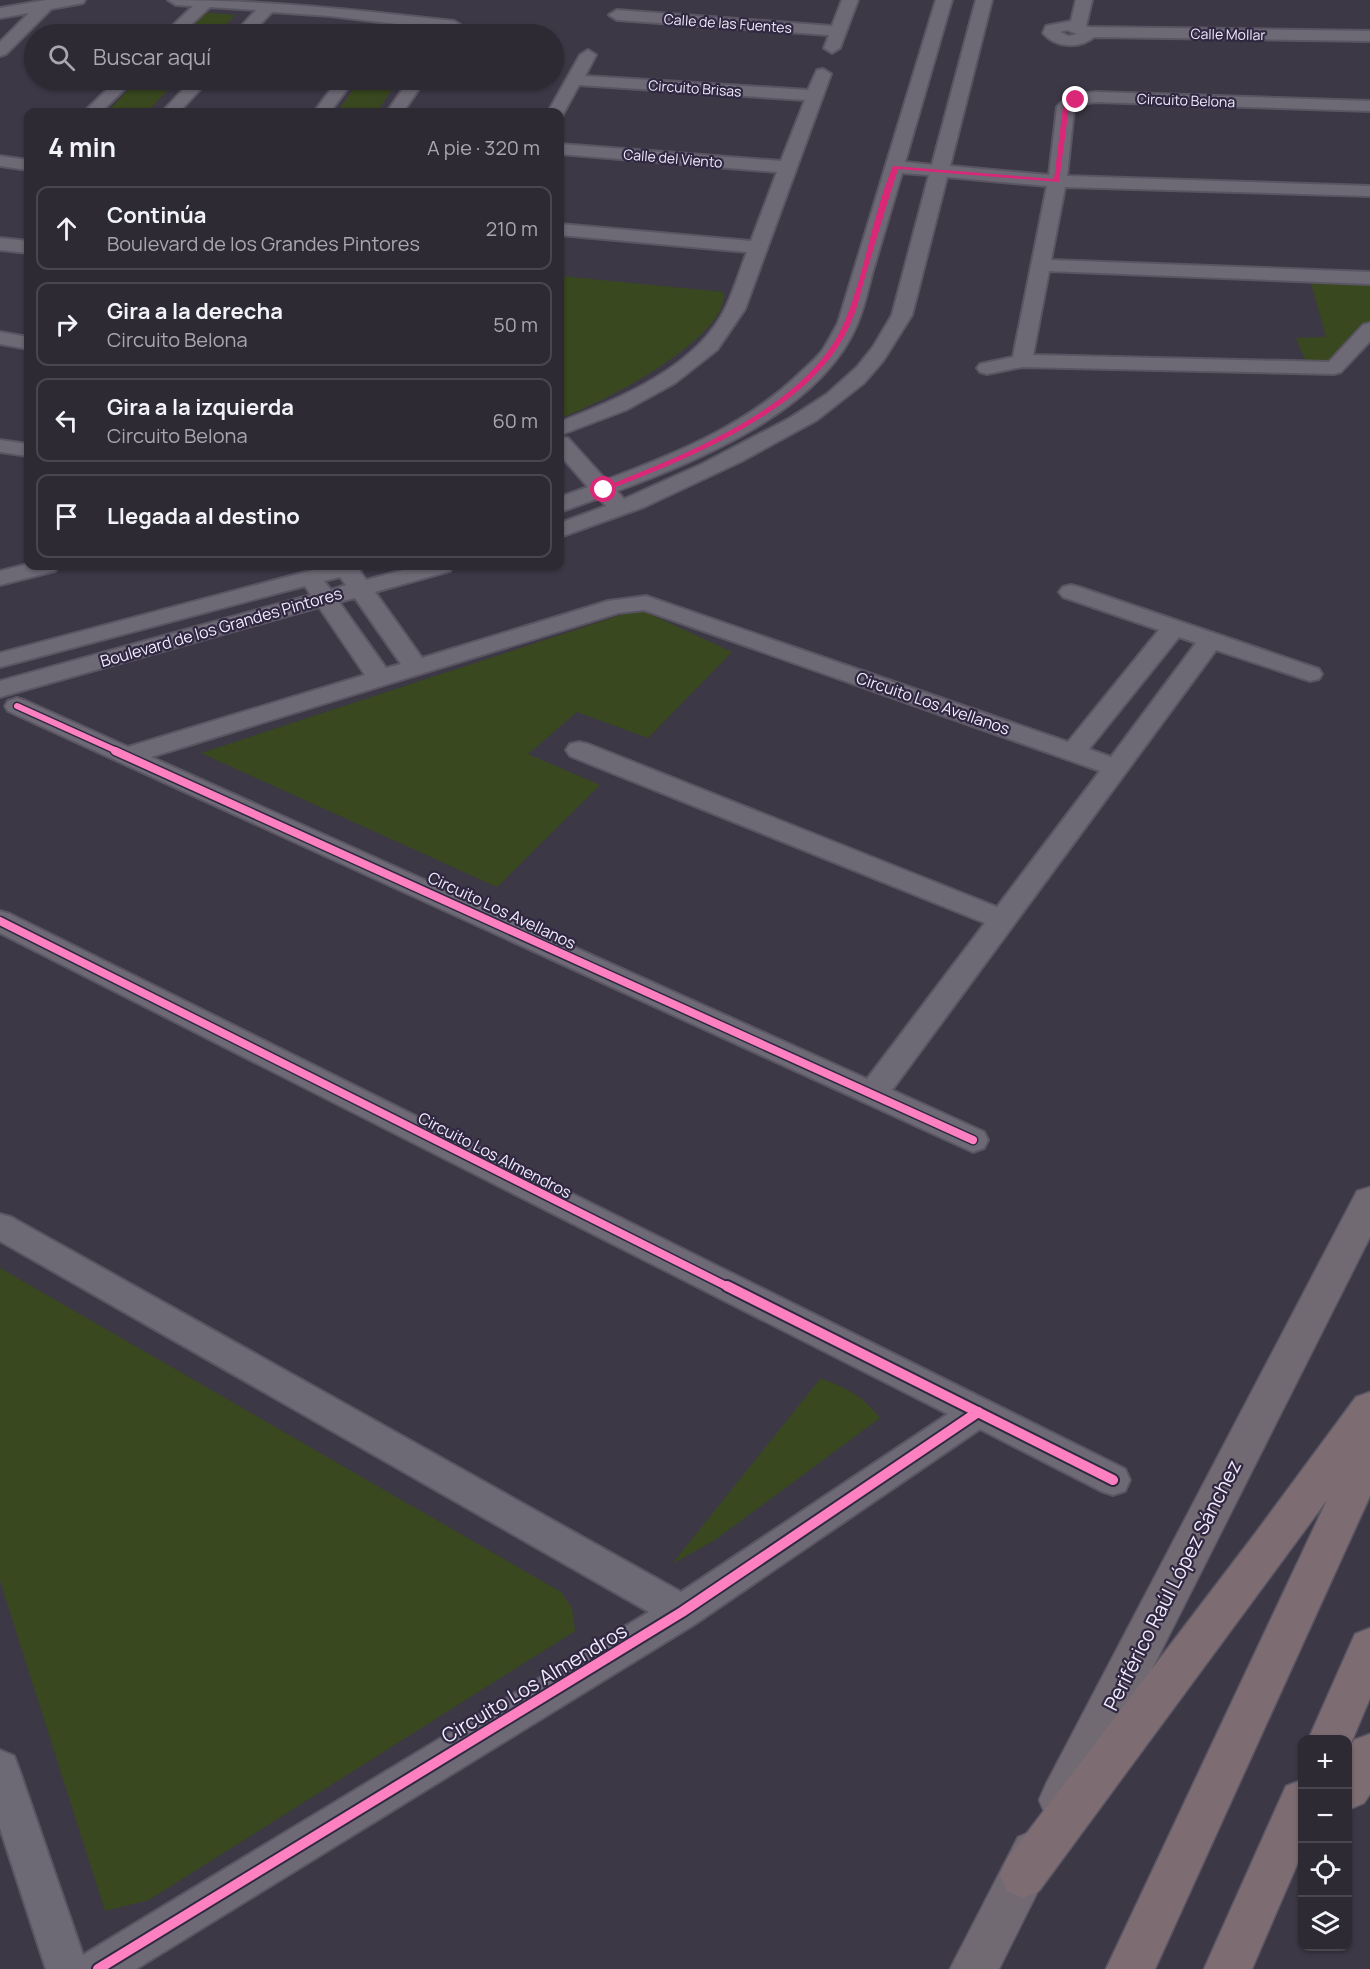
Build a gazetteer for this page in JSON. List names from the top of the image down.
{
  "streets": {
    "main road": ["Periférico Raúl López Sánchez"],
    "street": [
      "Calle de las Fuentes",
      "Calle Mollar",
      "Circuito Brisas",
      "Circuito Belona",
      "Calle del Viento",
      "Boulevard de los Grandes Pintores",
      "Circuito Los Avellanos",
      "Circuito Los Almendros"
    ]
  },
  "crossings": [
    ["Boulevard de los Grandes Pintores", "Circuito Los Avellanos"]
  ],
  "page": {
    "search": "Buscar aquí",
    "heading": ["4 min", "A pie · 320 m"],
    "list": [
      ["Continúa", "Boulevard de los Grandes Pintores", "210 m"],
      ["Gira a la derecha", "Circuito Belona", "50 m"],
      ["Gira a la izquierda", "Circuito Belona", "60 m"],
      "Llegada al destino"
    ],
    "map_buttons": ["+", "−"]
  }
}
